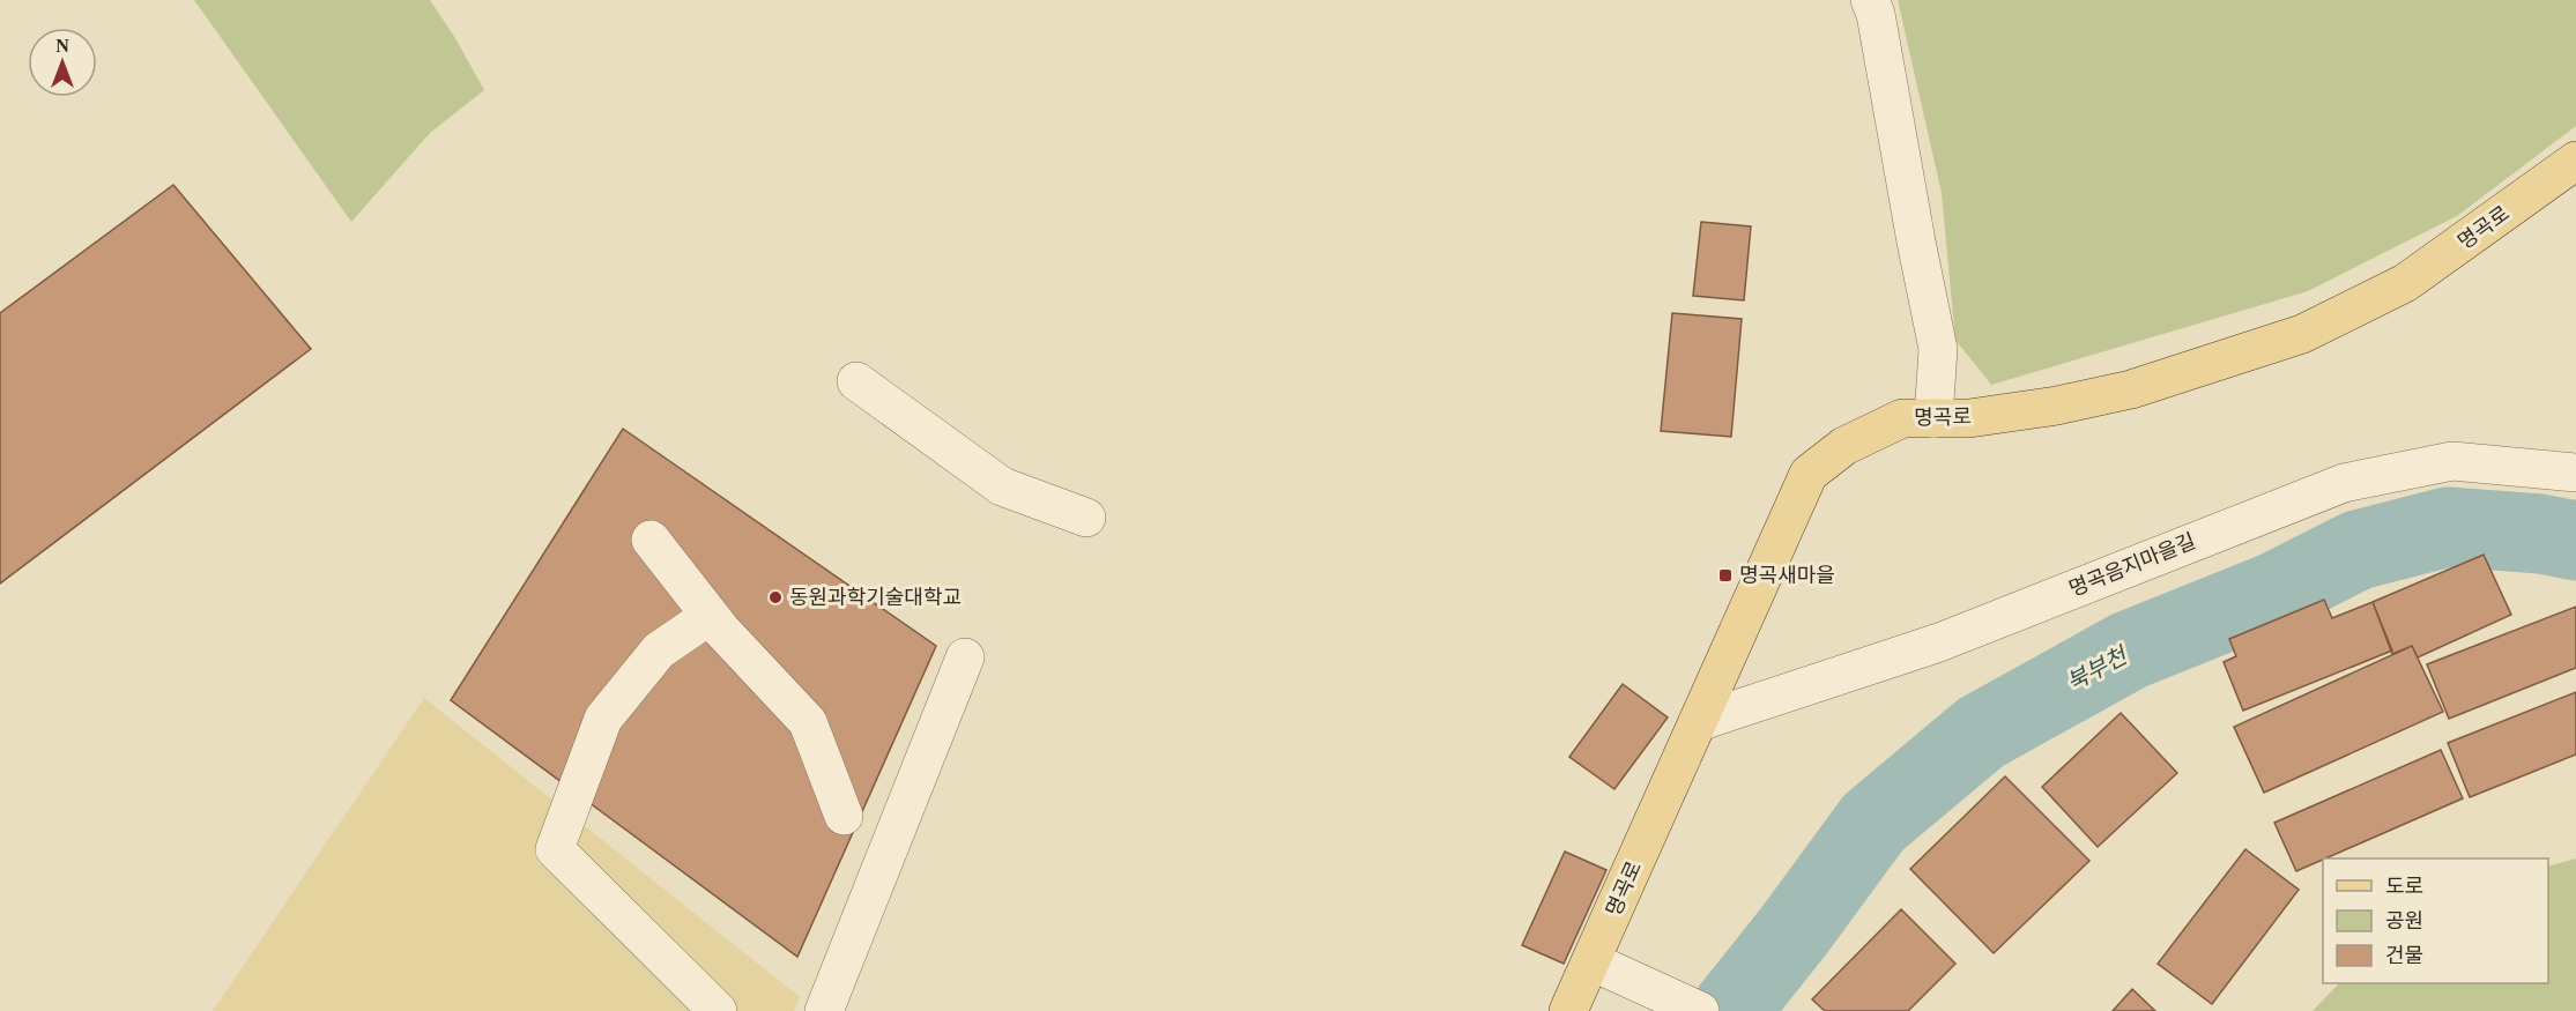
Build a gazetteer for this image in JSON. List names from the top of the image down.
{
  "streets": {
    "main road": ["명곡로"],
    "street": ["명곡음지마을길"]
  },
  "crossings": [
    ["명곡로", "명곡음지마을길"]
  ],
  "water": ["북부천"],
  "places": {
    "transit": ["명곡새마을"],
    "other": ["동원과학기술대학교"]
  },
  "legend": ["도로", "공원", "건물"],
  "north": "top"
}
